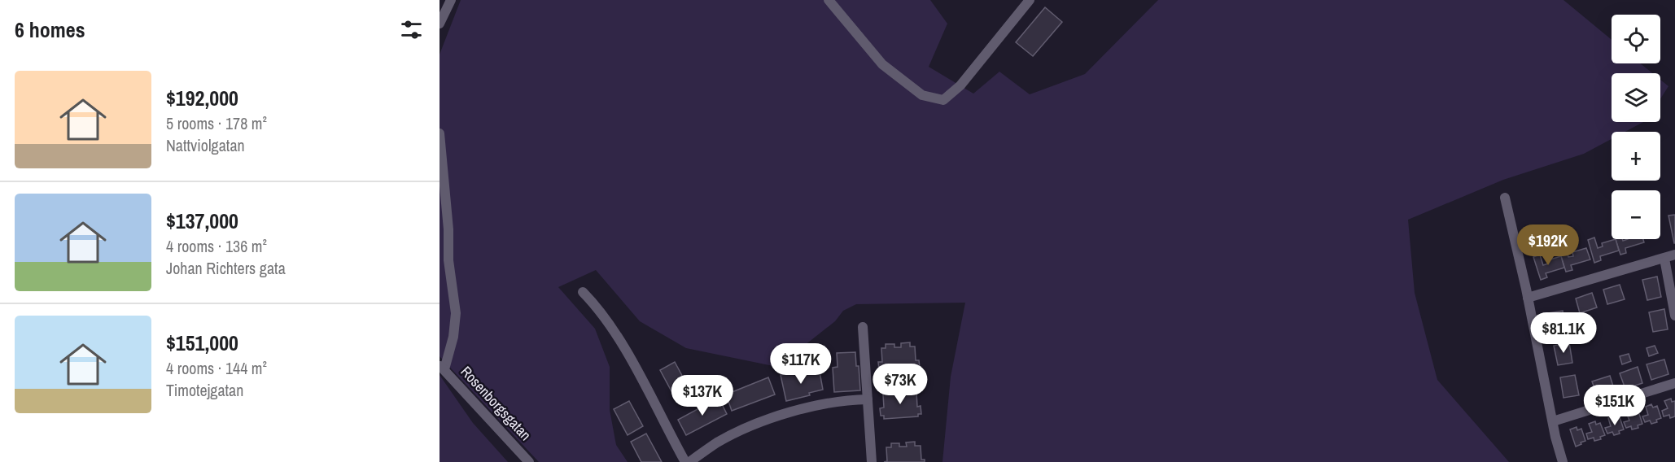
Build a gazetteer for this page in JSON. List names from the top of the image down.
{
  "streets": {
    "street": ["Rosenborgsgatan"]
  },
  "page": {
    "heading": "6 homes",
    "map_buttons": ["+", "−"],
    "list": [
      {
        "name": "$192,000",
        "note": "5 rooms · 178 m² · Nattviolgatan"
      },
      {
        "name": "$137,000",
        "note": "4 rooms · 136 m² · Johan Richters gata"
      },
      {
        "name": "$151,000",
        "note": "4 rooms · 144 m² · Timotejgatan"
      }
    ],
    "price": [
      "$192K",
      "$81.1K",
      "$117K",
      "$73K",
      "$137K",
      "$151K"
    ]
  }
}
